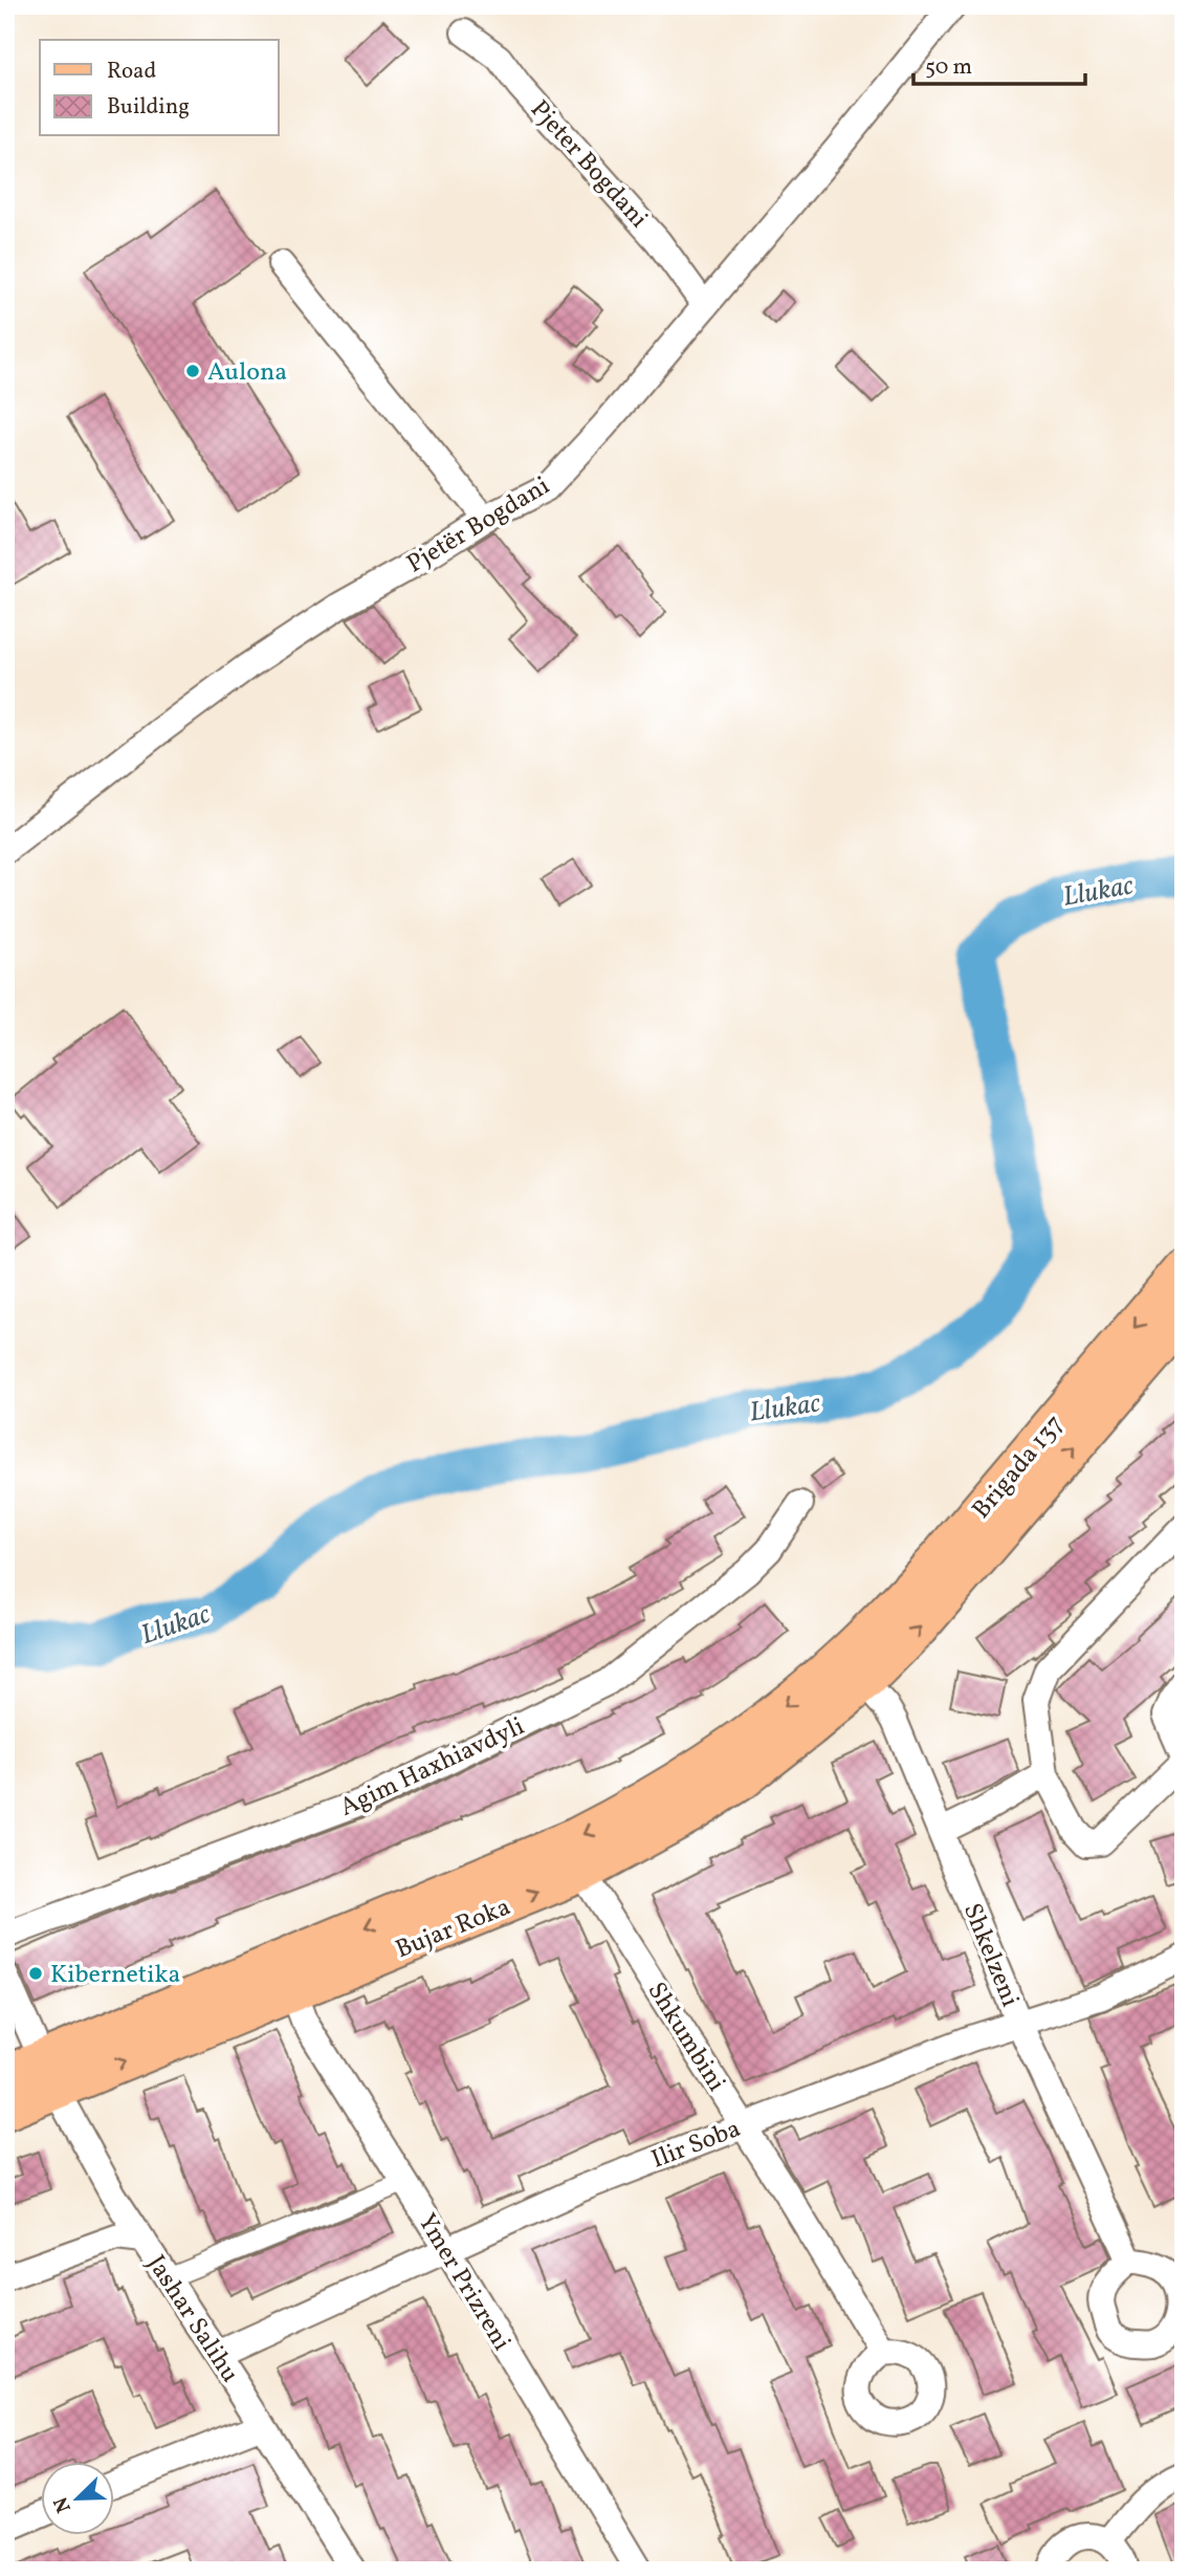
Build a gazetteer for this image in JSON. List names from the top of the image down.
{
  "streets": {
    "main road": ["Brigada 137", "Bujar Roka"],
    "street": [
      "Pjeter Bogdani",
      "Pjetër Bogdani",
      "Agim Haxhiavdyli",
      "Shkelzeni",
      "Shkumbini",
      "Ilir Soba",
      "Ymer Prizreni",
      "Jashar Salihu"
    ]
  },
  "crossings": [
    ["Pjeter Bogdani", "Pjetër Bogdani"],
    ["Brigada 137", "Bujar Roka"],
    ["Brigada 137", "Shkelzeni"],
    ["Bujar Roka", "Shkelzeni"],
    ["Bujar Roka", "Shkumbini"],
    ["Bujar Roka", "Ymer Prizreni"],
    ["Bujar Roka", "Jashar Salihu"],
    ["Shkelzeni", "Ilir Soba"],
    ["Shkumbini", "Ilir Soba"],
    ["Ilir Soba", "Ymer Prizreni"],
    ["Ilir Soba", "Jashar Salihu"]
  ],
  "water": ["Llukac"],
  "places": ["Aulona", "Kibernetika"],
  "legend": ["Road", "Building"],
  "scale_bar": "50 m",
  "north": "bottom left"
}
